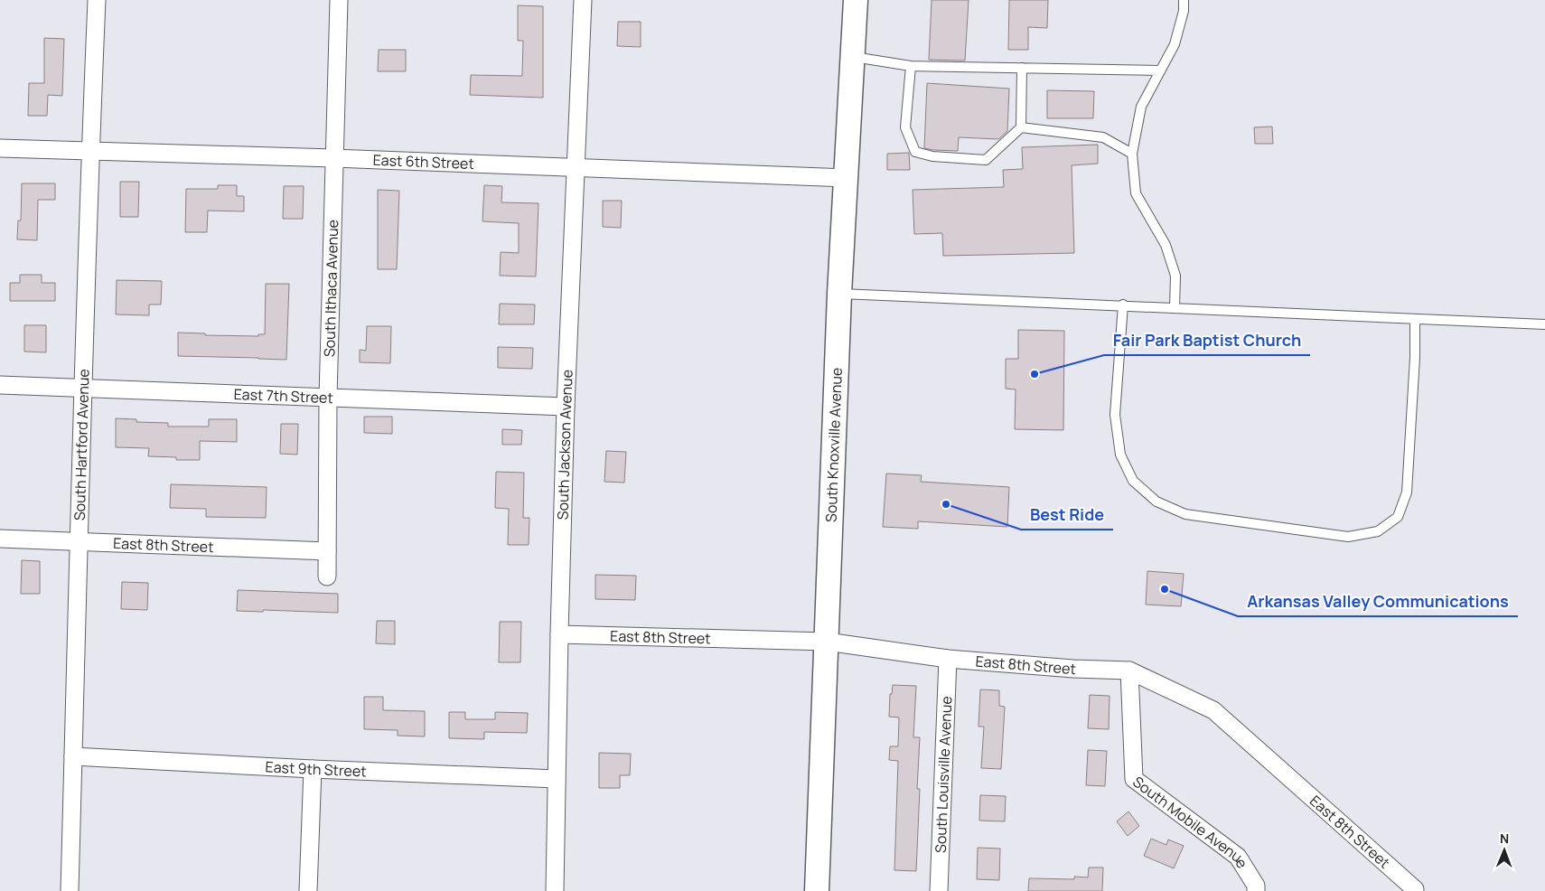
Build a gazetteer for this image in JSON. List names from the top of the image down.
{
  "streets": {
    "main road": ["South Knoxville Avenue"],
    "street": [
      "East 6th Street",
      "South Ithaca Avenue",
      "East 7th Street",
      "South Hartford Avenue",
      "South Jackson Avenue",
      "East 8th Street",
      "East 9th Street",
      "South Louisville Avenue",
      "South Mobile Avenue"
    ]
  },
  "crossings": [
    ["East 6th Street", "South Ithaca Avenue"],
    ["East 6th Street", "South Hartford Avenue"],
    ["East 6th Street", "South Jackson Avenue"],
    ["East 6th Street", "South Knoxville Avenue"],
    ["South Ithaca Avenue", "East 7th Street"],
    ["South Ithaca Avenue", "East 8th Street"],
    ["East 7th Street", "South Hartford Avenue"],
    ["East 7th Street", "South Jackson Avenue"],
    ["South Hartford Avenue", "East 8th Street"],
    ["South Hartford Avenue", "East 9th Street"],
    ["South Jackson Avenue", "East 8th Street"],
    ["South Jackson Avenue", "East 9th Street"],
    ["South Knoxville Avenue", "East 8th Street"],
    ["East 8th Street", "South Louisville Avenue"],
    ["East 8th Street", "South Mobile Avenue"]
  ],
  "places": ["Fair Park Baptist Church", "Best Ride", "Arkansas Valley Communications"],
  "north": "top"
}
